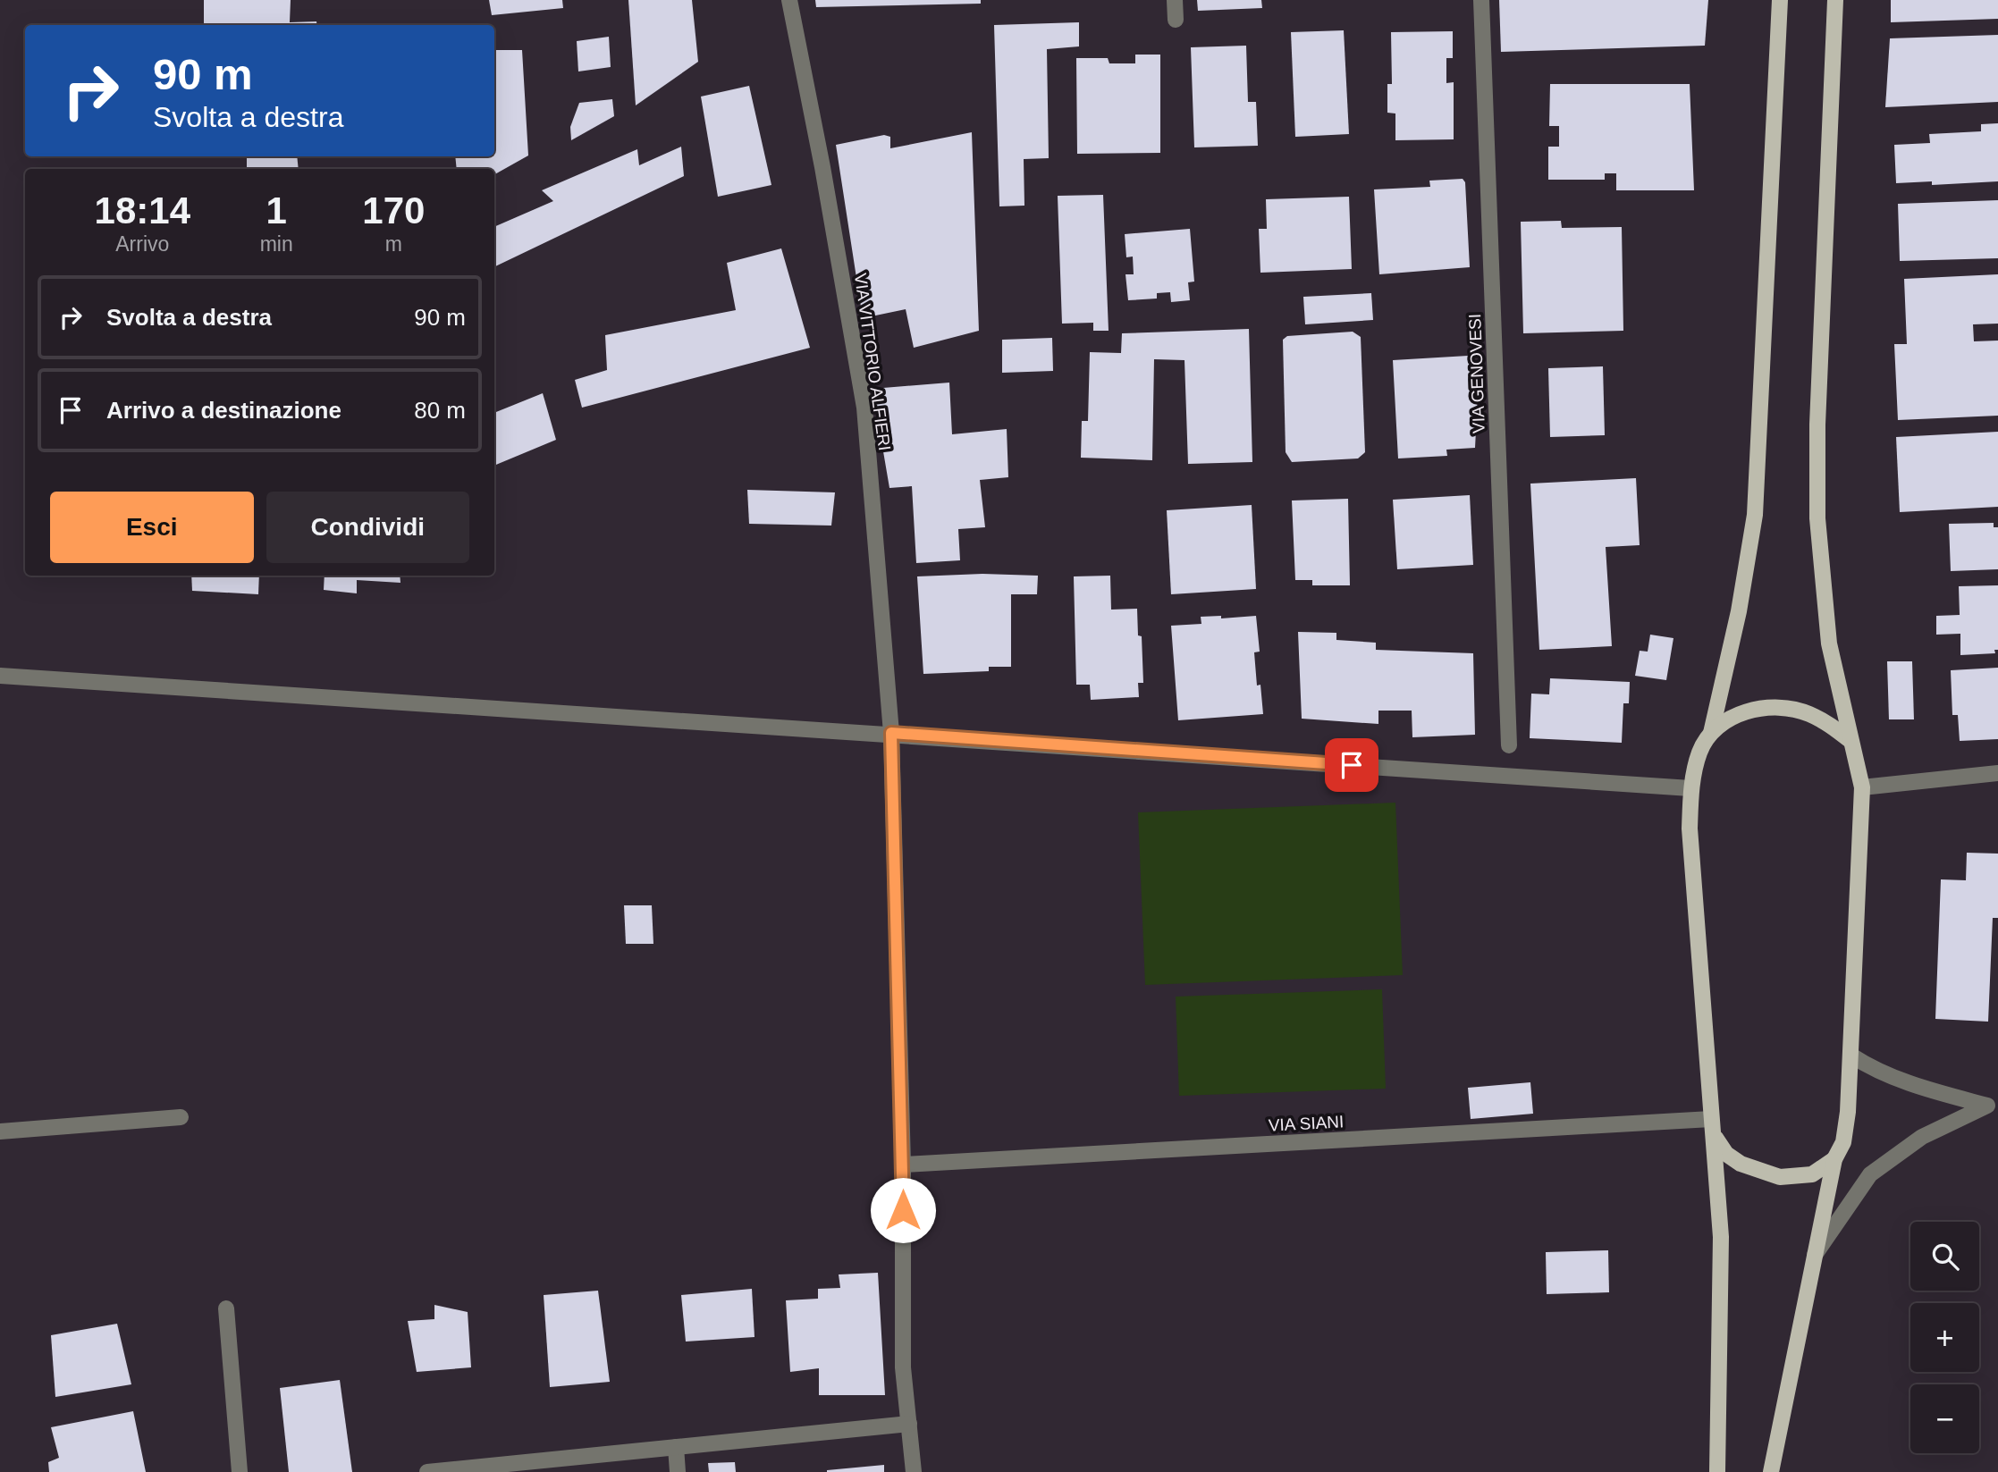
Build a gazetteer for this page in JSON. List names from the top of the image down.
{
  "streets": {
    "street": ["VIA VITTORIO ALFIERI", "VIA GENOVESI", "VIA SIANI"]
  },
  "crossings": [
    ["VIA VITTORIO ALFIERI", "VIA SIANI"]
  ],
  "page": {
    "turn": ["90 m", "Svolta a destra"],
    "eta": [
      "18:14",
      "Arrivo",
      "1",
      "min",
      "170",
      "m"
    ],
    "list": [
      {
        "name": "Svolta a destra",
        "value": "90 m"
      },
      {
        "name": "Arrivo a destinazione",
        "value": "80 m"
      }
    ],
    "buttons": ["Esci", "Condividi"],
    "map_buttons": ["+", "−"]
  }
}
